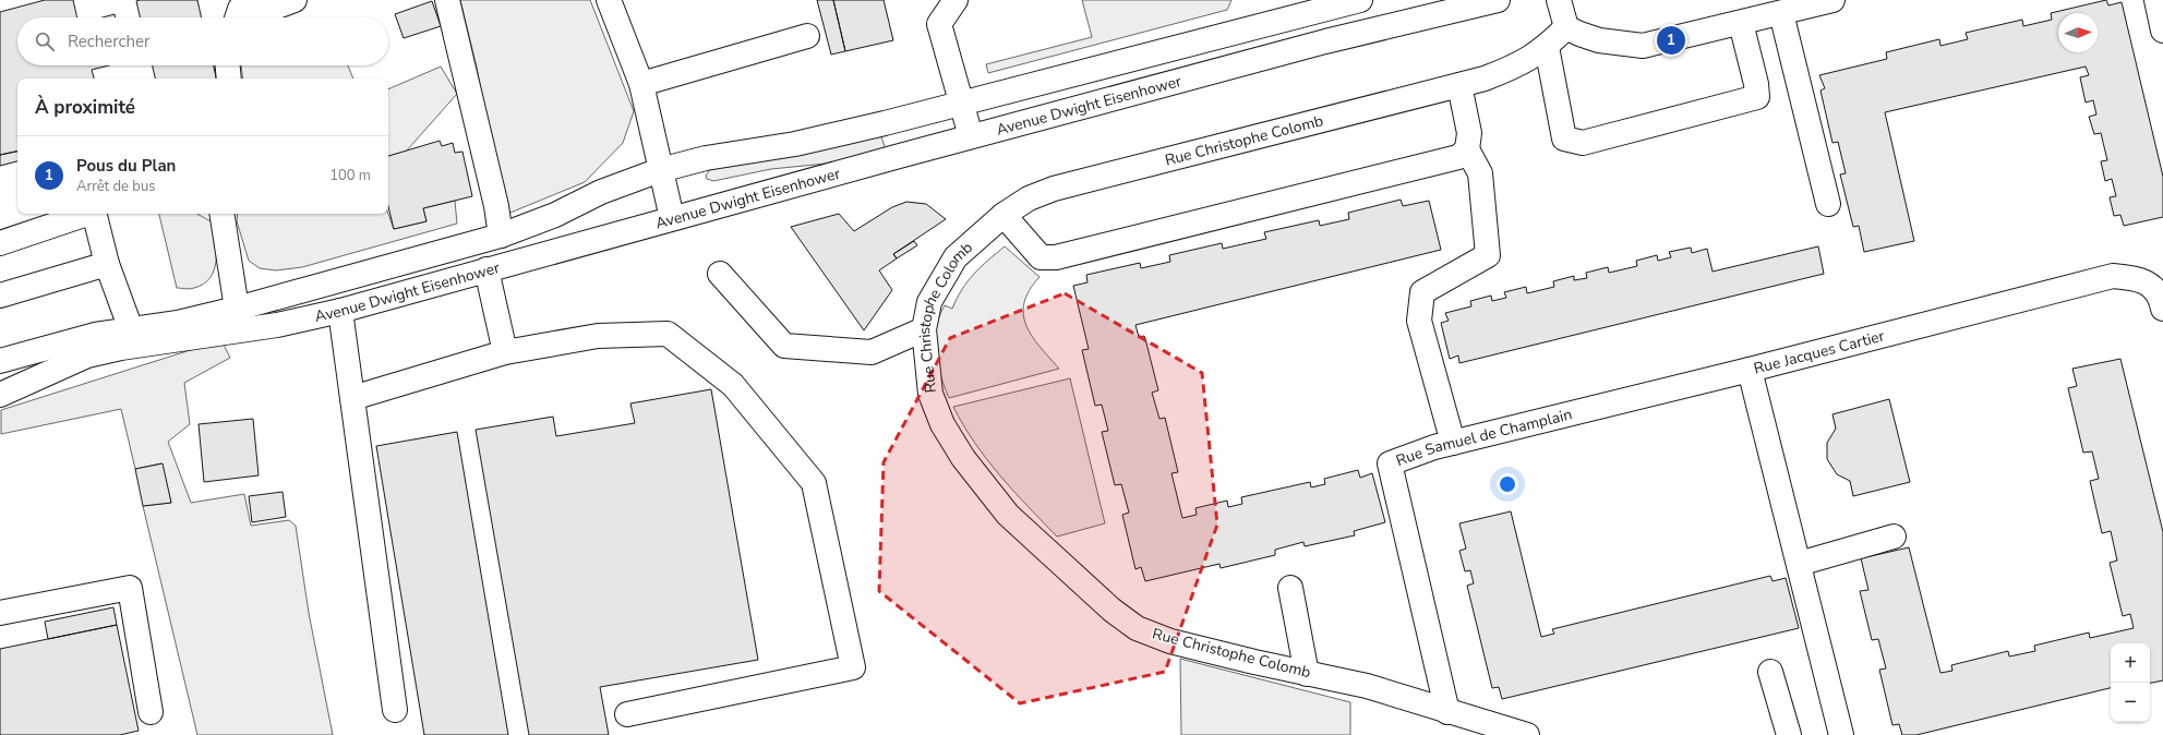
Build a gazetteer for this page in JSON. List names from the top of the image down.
{
  "streets": {
    "street": [
      "Avenue Dwight Eisenhower",
      "Rue Christophe Colomb",
      "Rue Jacques Cartier",
      "Rue Samuel de Champlain"
    ]
  },
  "crossings": [
    ["Rue Christophe Colomb", "Rue Samuel de Champlain"],
    ["Rue Jacques Cartier", "Rue Samuel de Champlain"]
  ],
  "north": "right",
  "page": {
    "search": "Rechercher",
    "pins": "1",
    "heading": "À proximité",
    "list": [
      {
        "mark": "1",
        "name": "Pous du Plan",
        "note": "Arrêt de bus",
        "value": "100 m"
      }
    ],
    "map_buttons": ["+", "−"]
  }
}
